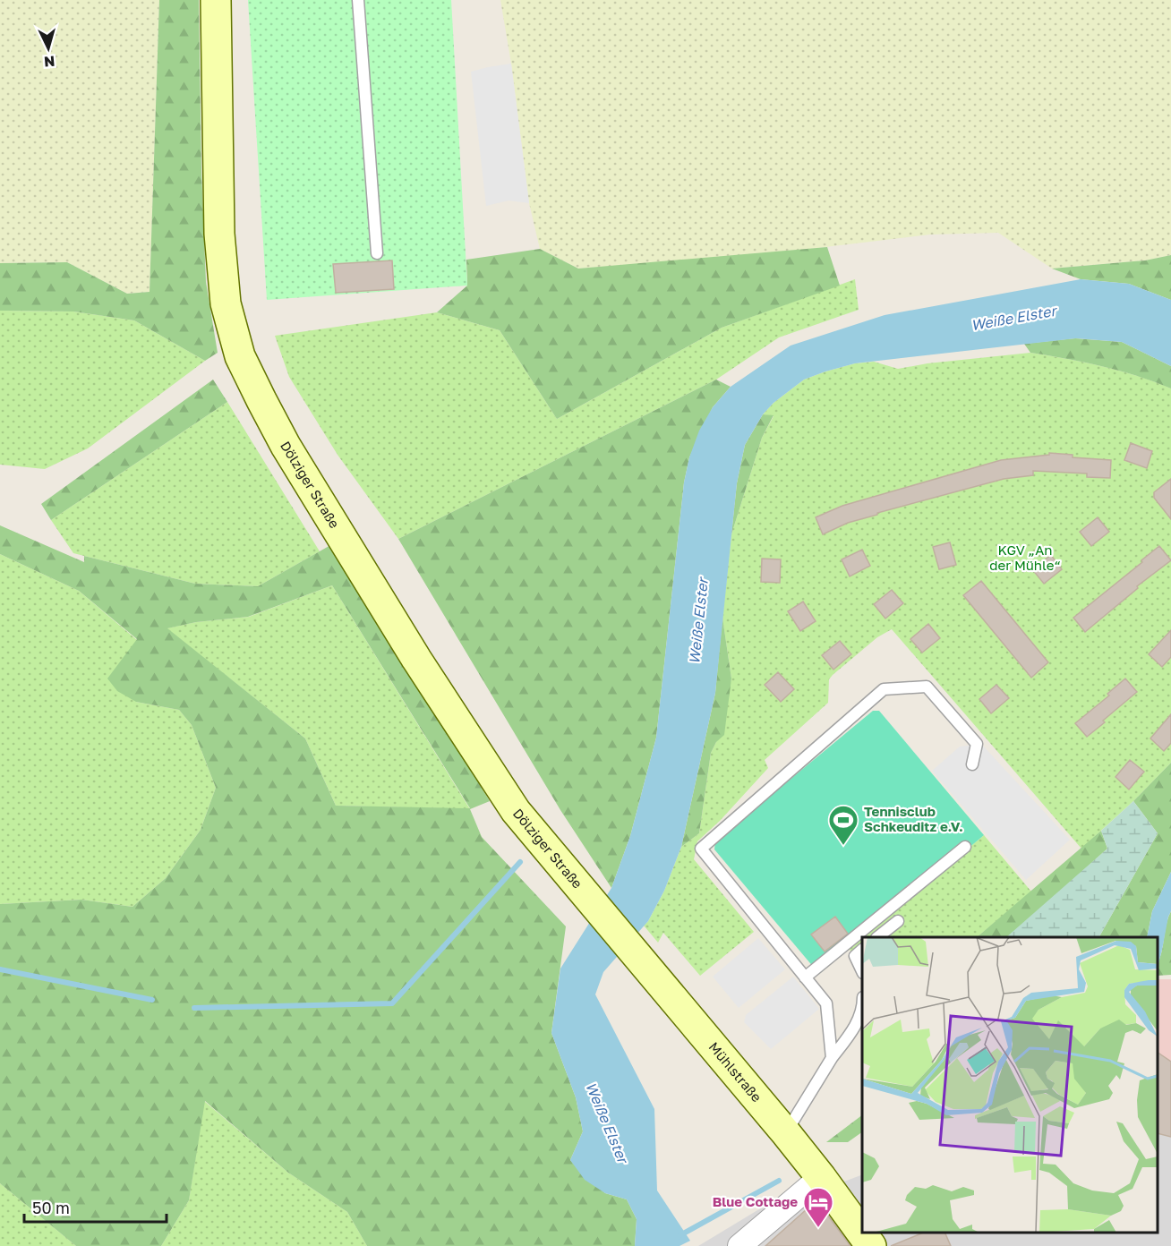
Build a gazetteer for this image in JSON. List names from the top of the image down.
{
  "streets": {
    "street": ["Dölziger Straße", "Mühlstraße"]
  },
  "crossings": [
    ["Dölziger Straße", "Mühlstraße"]
  ],
  "water": ["Weiße Elster"],
  "parks": ["KGV „An der Mühle“"],
  "places": {
    "sports": ["Tennisclub Schkeuditz e.V."],
    "hotel": ["Blue Cottage"]
  },
  "scale_bar": "50 m",
  "north": "bottom"
}
